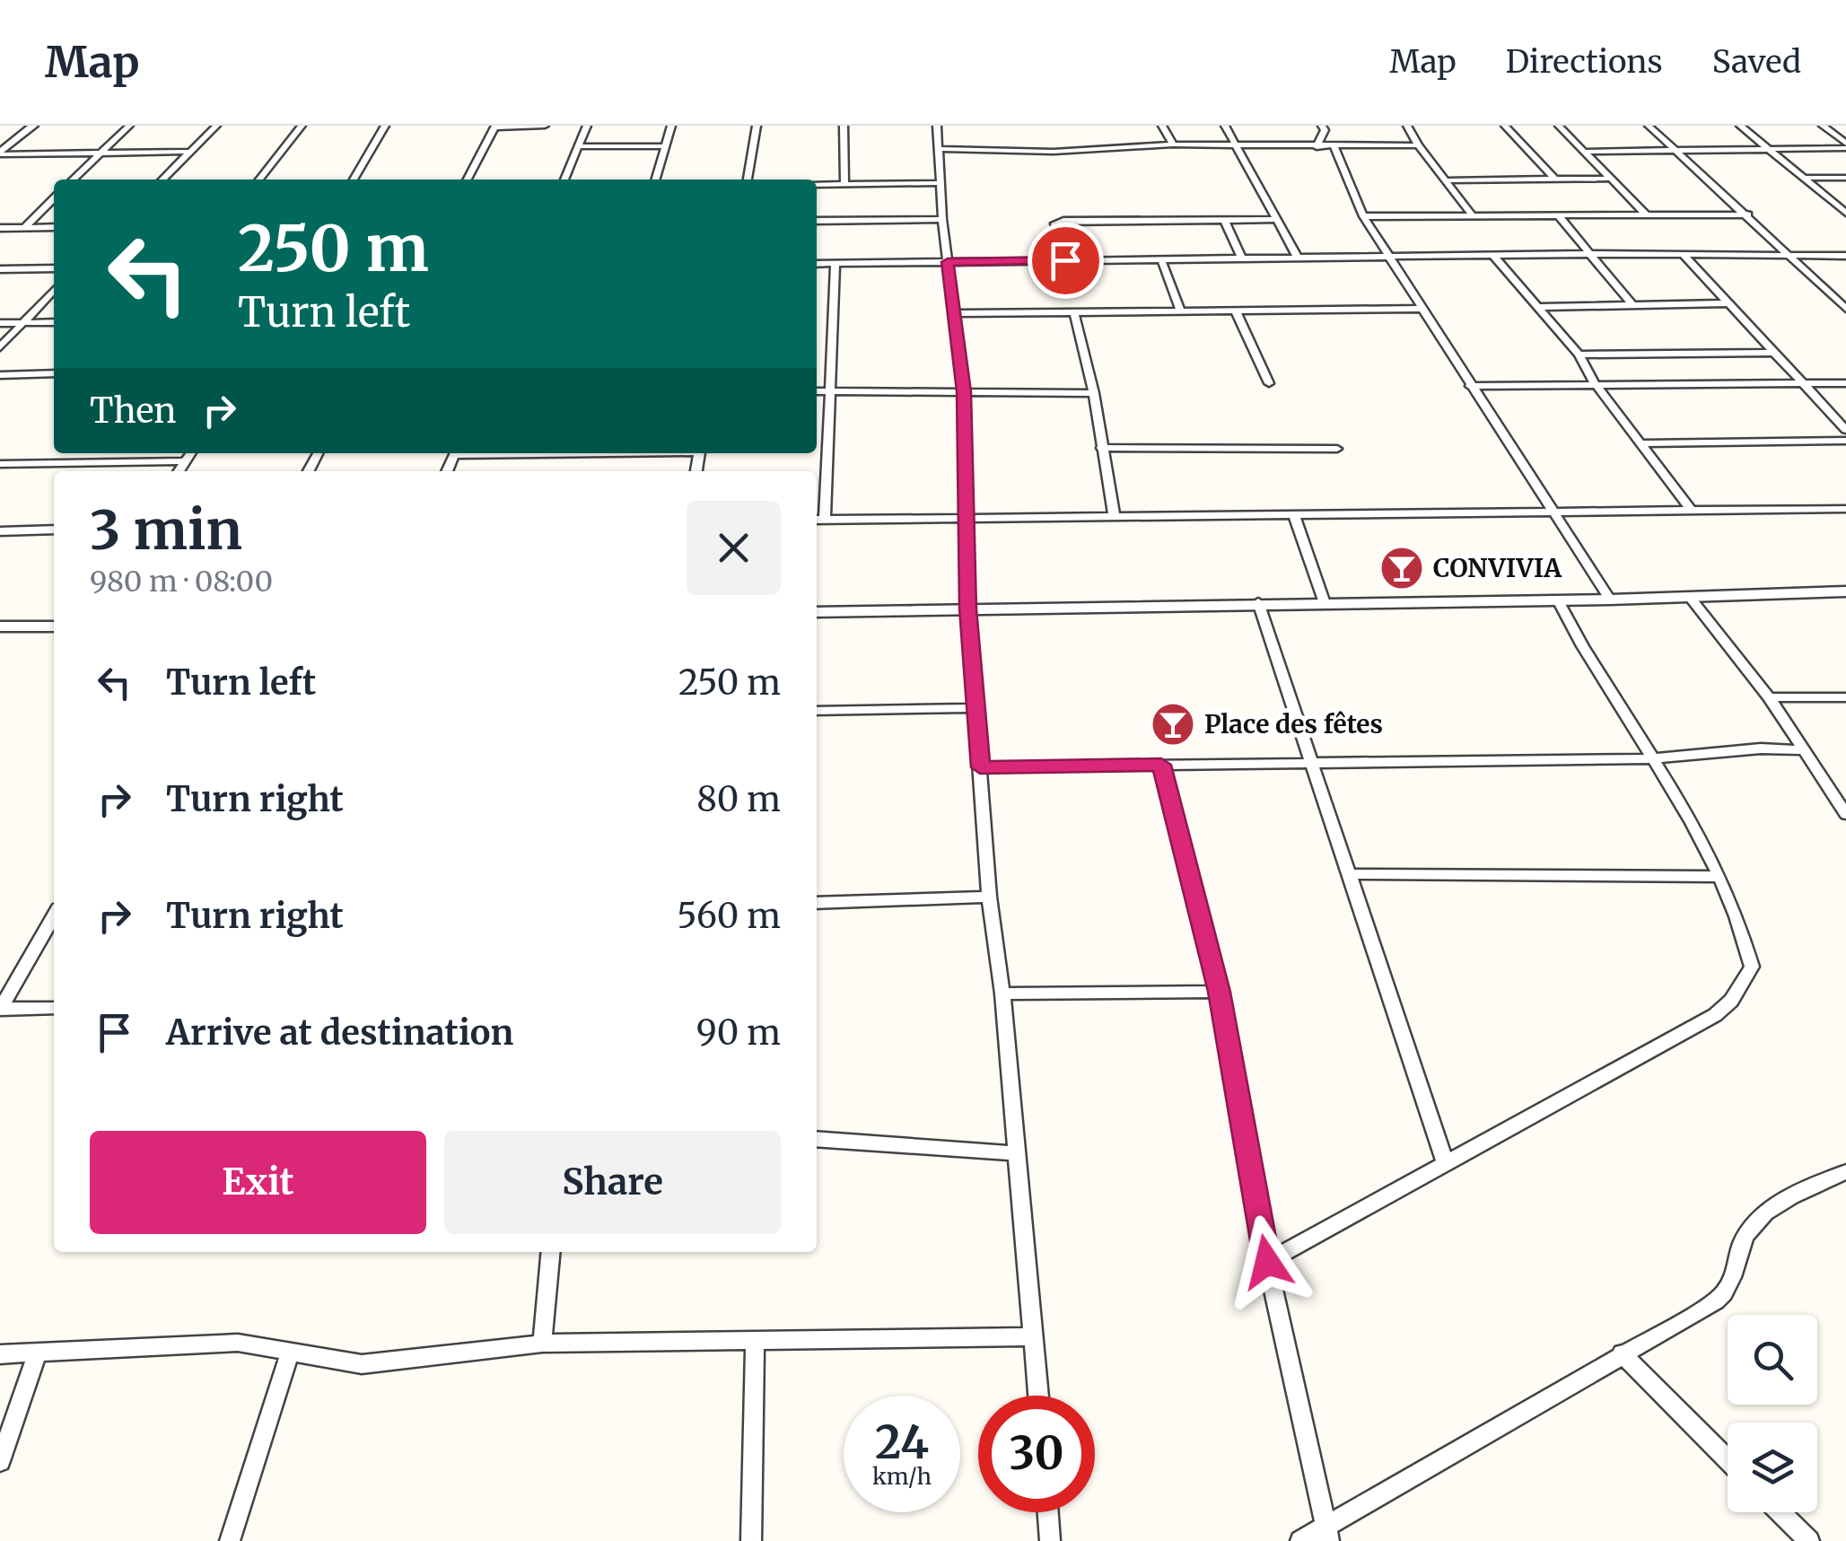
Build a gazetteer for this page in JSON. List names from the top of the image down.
{
  "places": {
    "bar": ["CONVIVIA", "Place des fêtes"]
  },
  "page": {
    "header": "Map",
    "nav": ["Map", "Directions", "Saved"],
    "turn": ["250 m", "Turn left"],
    "then": "Then",
    "heading": ["3 min", "980 m · 08:00"],
    "list": [
      {
        "name": "Turn left",
        "value": "250 m"
      },
      {
        "name": "Turn right",
        "value": "80 m"
      },
      {
        "name": "Turn right",
        "value": "560 m"
      },
      {
        "name": "Arrive at destination",
        "value": "90 m"
      }
    ],
    "buttons": ["Exit", "Share"],
    "speed": "24 km/h",
    "limit": "30"
  }
}
